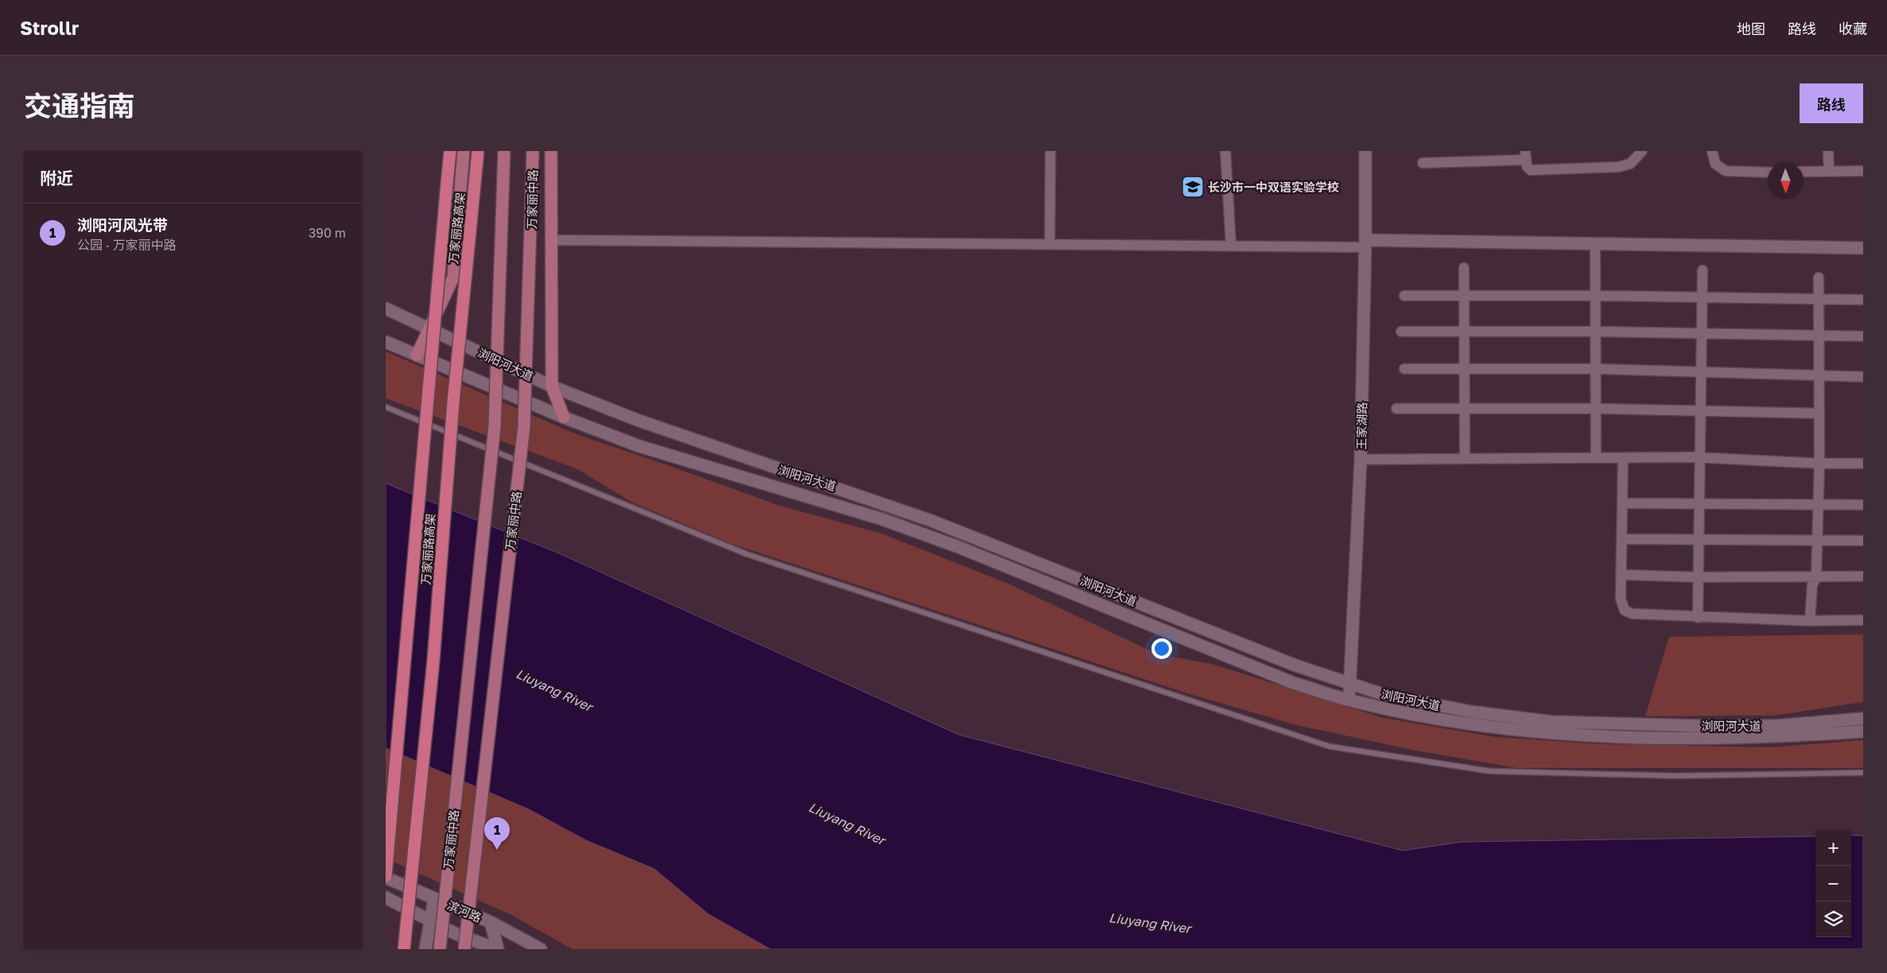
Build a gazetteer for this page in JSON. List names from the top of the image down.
{
  "streets": {
    "highway": ["万家丽路高架"],
    "main road": [
      "万家丽中路",
      "浏阳河大道",
      "王家湖路",
      "滨河路"
    ]
  },
  "crossings": [
    ["万家丽路高架", "滨河路"],
    ["浏阳河大道", "王家湖路"]
  ],
  "water": ["Liuyang River"],
  "places": {
    "school or university": ["长沙市一中双语实验学校"]
  },
  "north": "bottom",
  "page": {
    "header": "Strollr",
    "nav": ["地图", "路线", "收藏"],
    "title": "交通指南",
    "buttons": "路线",
    "heading": "附近",
    "list": [
      {
        "mark": "1",
        "name": "浏阳河风光带",
        "note": "公园 · 万家丽中路",
        "value": "390 m"
      }
    ],
    "pins": "1",
    "map_buttons": ["+", "−"]
  }
}
